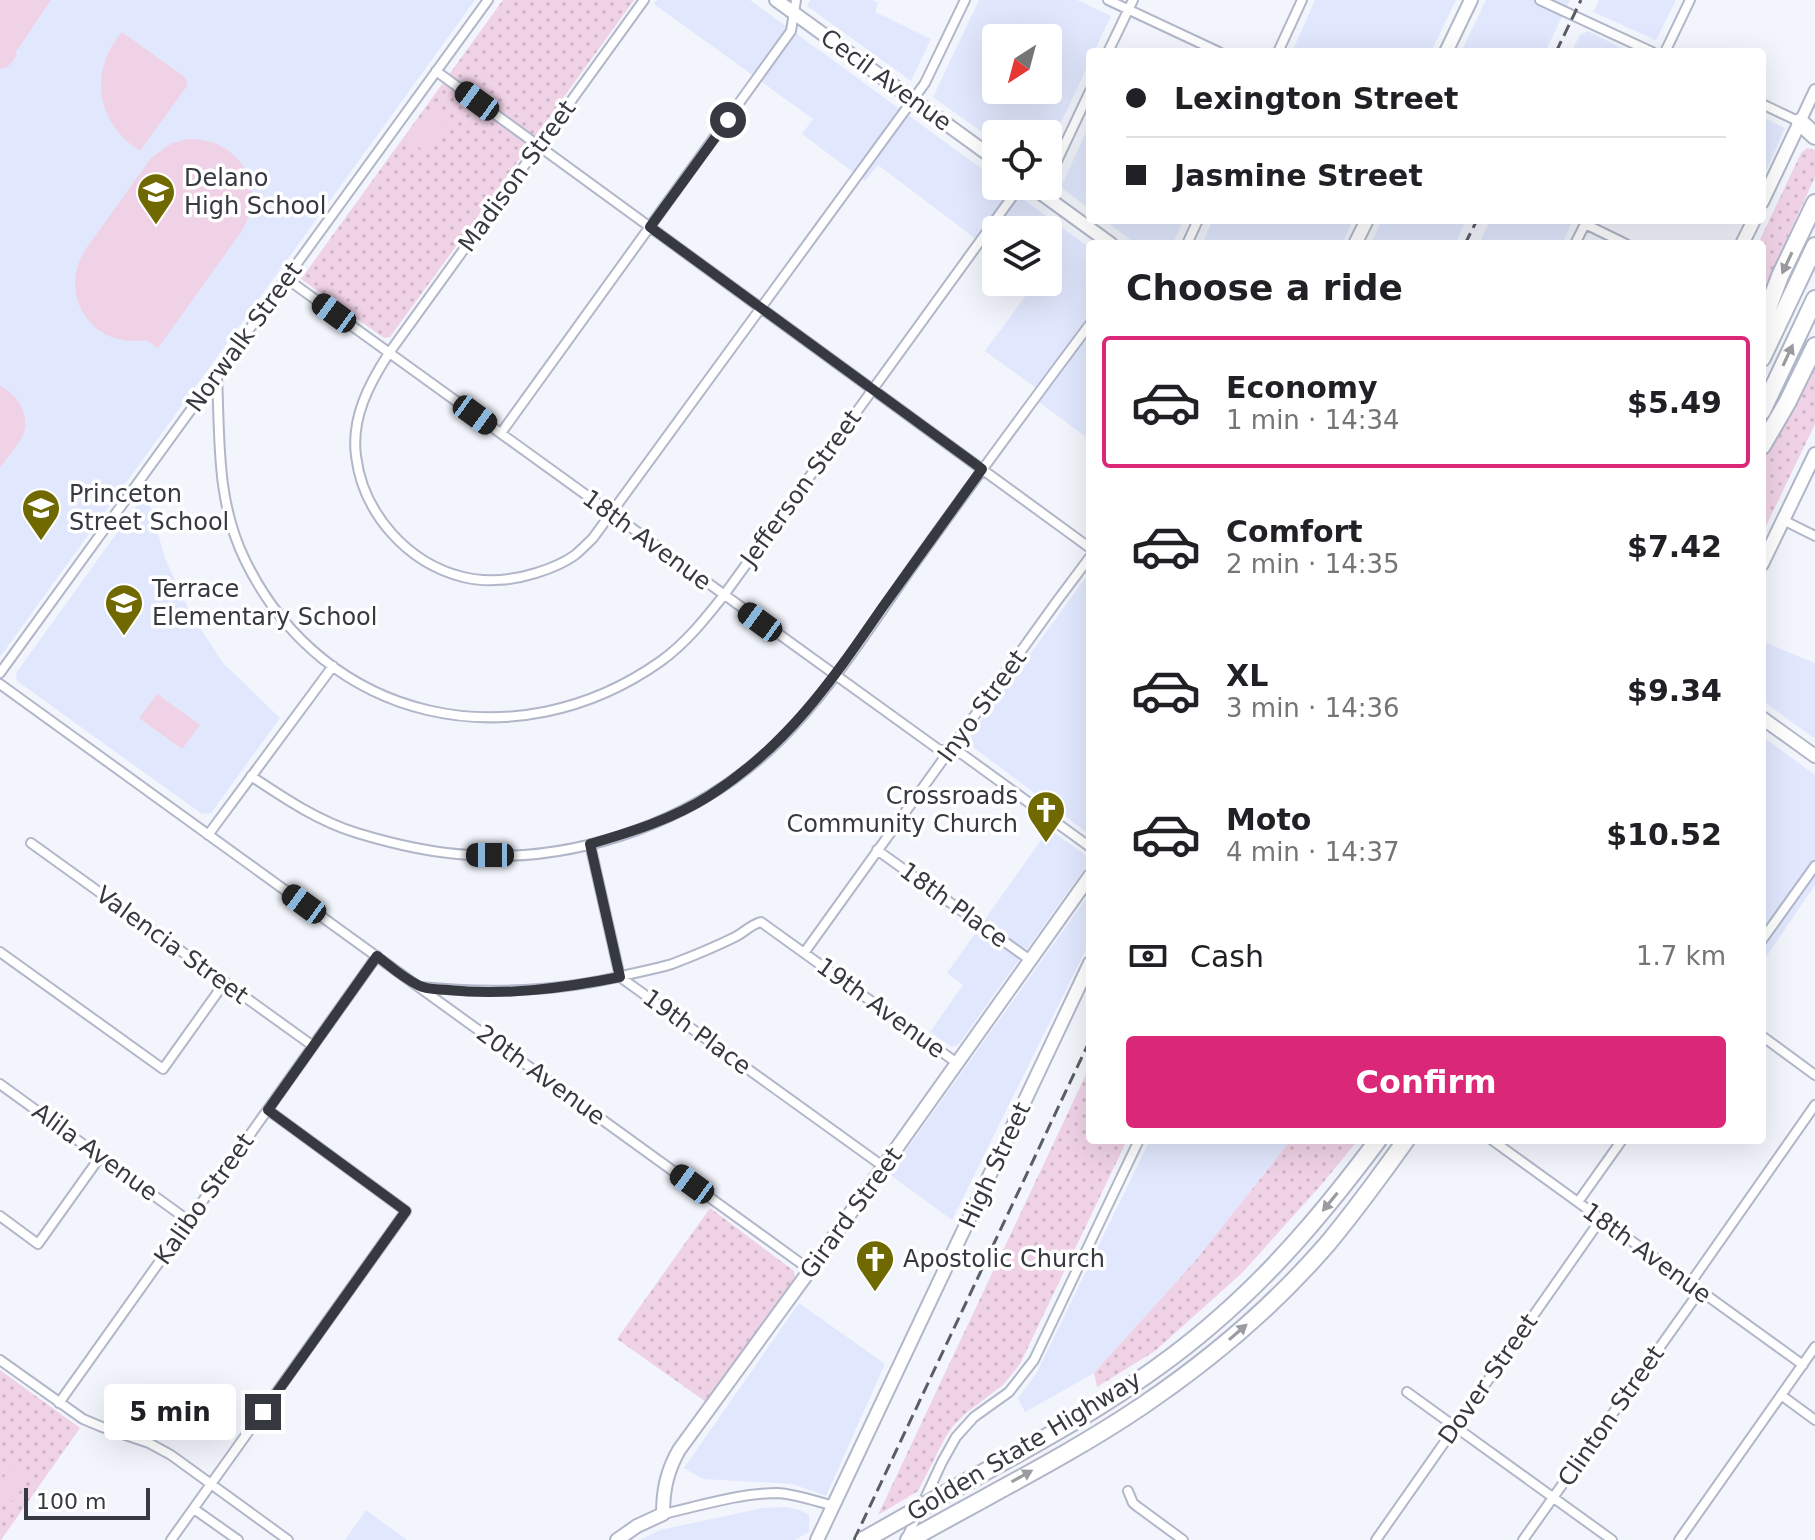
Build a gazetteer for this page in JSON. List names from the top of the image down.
{
  "streets": {
    "highway": ["Golden State Highway"],
    "main road": ["Cecil Avenue", "High Street", "Girard Street"],
    "street": [
      "Madison Street",
      "Norwalk Street",
      "Jefferson Street",
      "18th Avenue",
      "Inyo Street",
      "18th Place",
      "Valencia Street",
      "19th Avenue",
      "19th Place",
      "20th Avenue",
      "Alila Avenue",
      "Kalibo Street",
      "Dover Street",
      "Clinton Street"
    ]
  },
  "crossings": [
    ["Cecil Avenue", "Madison Street"],
    ["Madison Street", "18th Avenue"],
    ["Norwalk Street", "Jefferson Street"],
    ["Norwalk Street", "18th Avenue"],
    ["Jefferson Street", "18th Avenue"],
    ["18th Avenue", "Inyo Street"],
    ["18th Avenue", "Dover Street"],
    ["18th Avenue", "Clinton Street"],
    ["Inyo Street", "18th Place"],
    ["Inyo Street", "19th Avenue"],
    ["18th Place", "Girard Street"],
    ["Valencia Street", "Kalibo Street"],
    ["19th Avenue", "Girard Street"],
    ["19th Place", "Girard Street"],
    ["20th Avenue", "Kalibo Street"],
    ["20th Avenue", "Girard Street"],
    ["Alila Avenue", "Kalibo Street"]
  ],
  "places": {
    "school or university": ["Delano High School", "Princeton Street School", "Terrace Elementary School"],
    "church": ["Crossroads Community Church", "Apostolic Church"]
  },
  "scale_bar": "100 m",
  "north": "bottom left",
  "page": {
    "banner": ["Lexington Street", "Jasmine Street"],
    "heading": "Choose a ride",
    "list": [
      {
        "name": "Economy",
        "note": "1 min · 14:34",
        "value": "$5.49"
      },
      {
        "name": "Comfort",
        "note": "2 min · 14:35",
        "value": "$7.42"
      },
      {
        "name": "XL",
        "note": "3 min · 14:36",
        "value": "$9.34"
      },
      {
        "name": "Moto",
        "note": "4 min · 14:37",
        "value": "$10.52"
      }
    ],
    "pay": ["Cash", "1.7 km"],
    "buttons": "Confirm",
    "bubble": "5 min",
    "scale": "100 m"
  }
}
